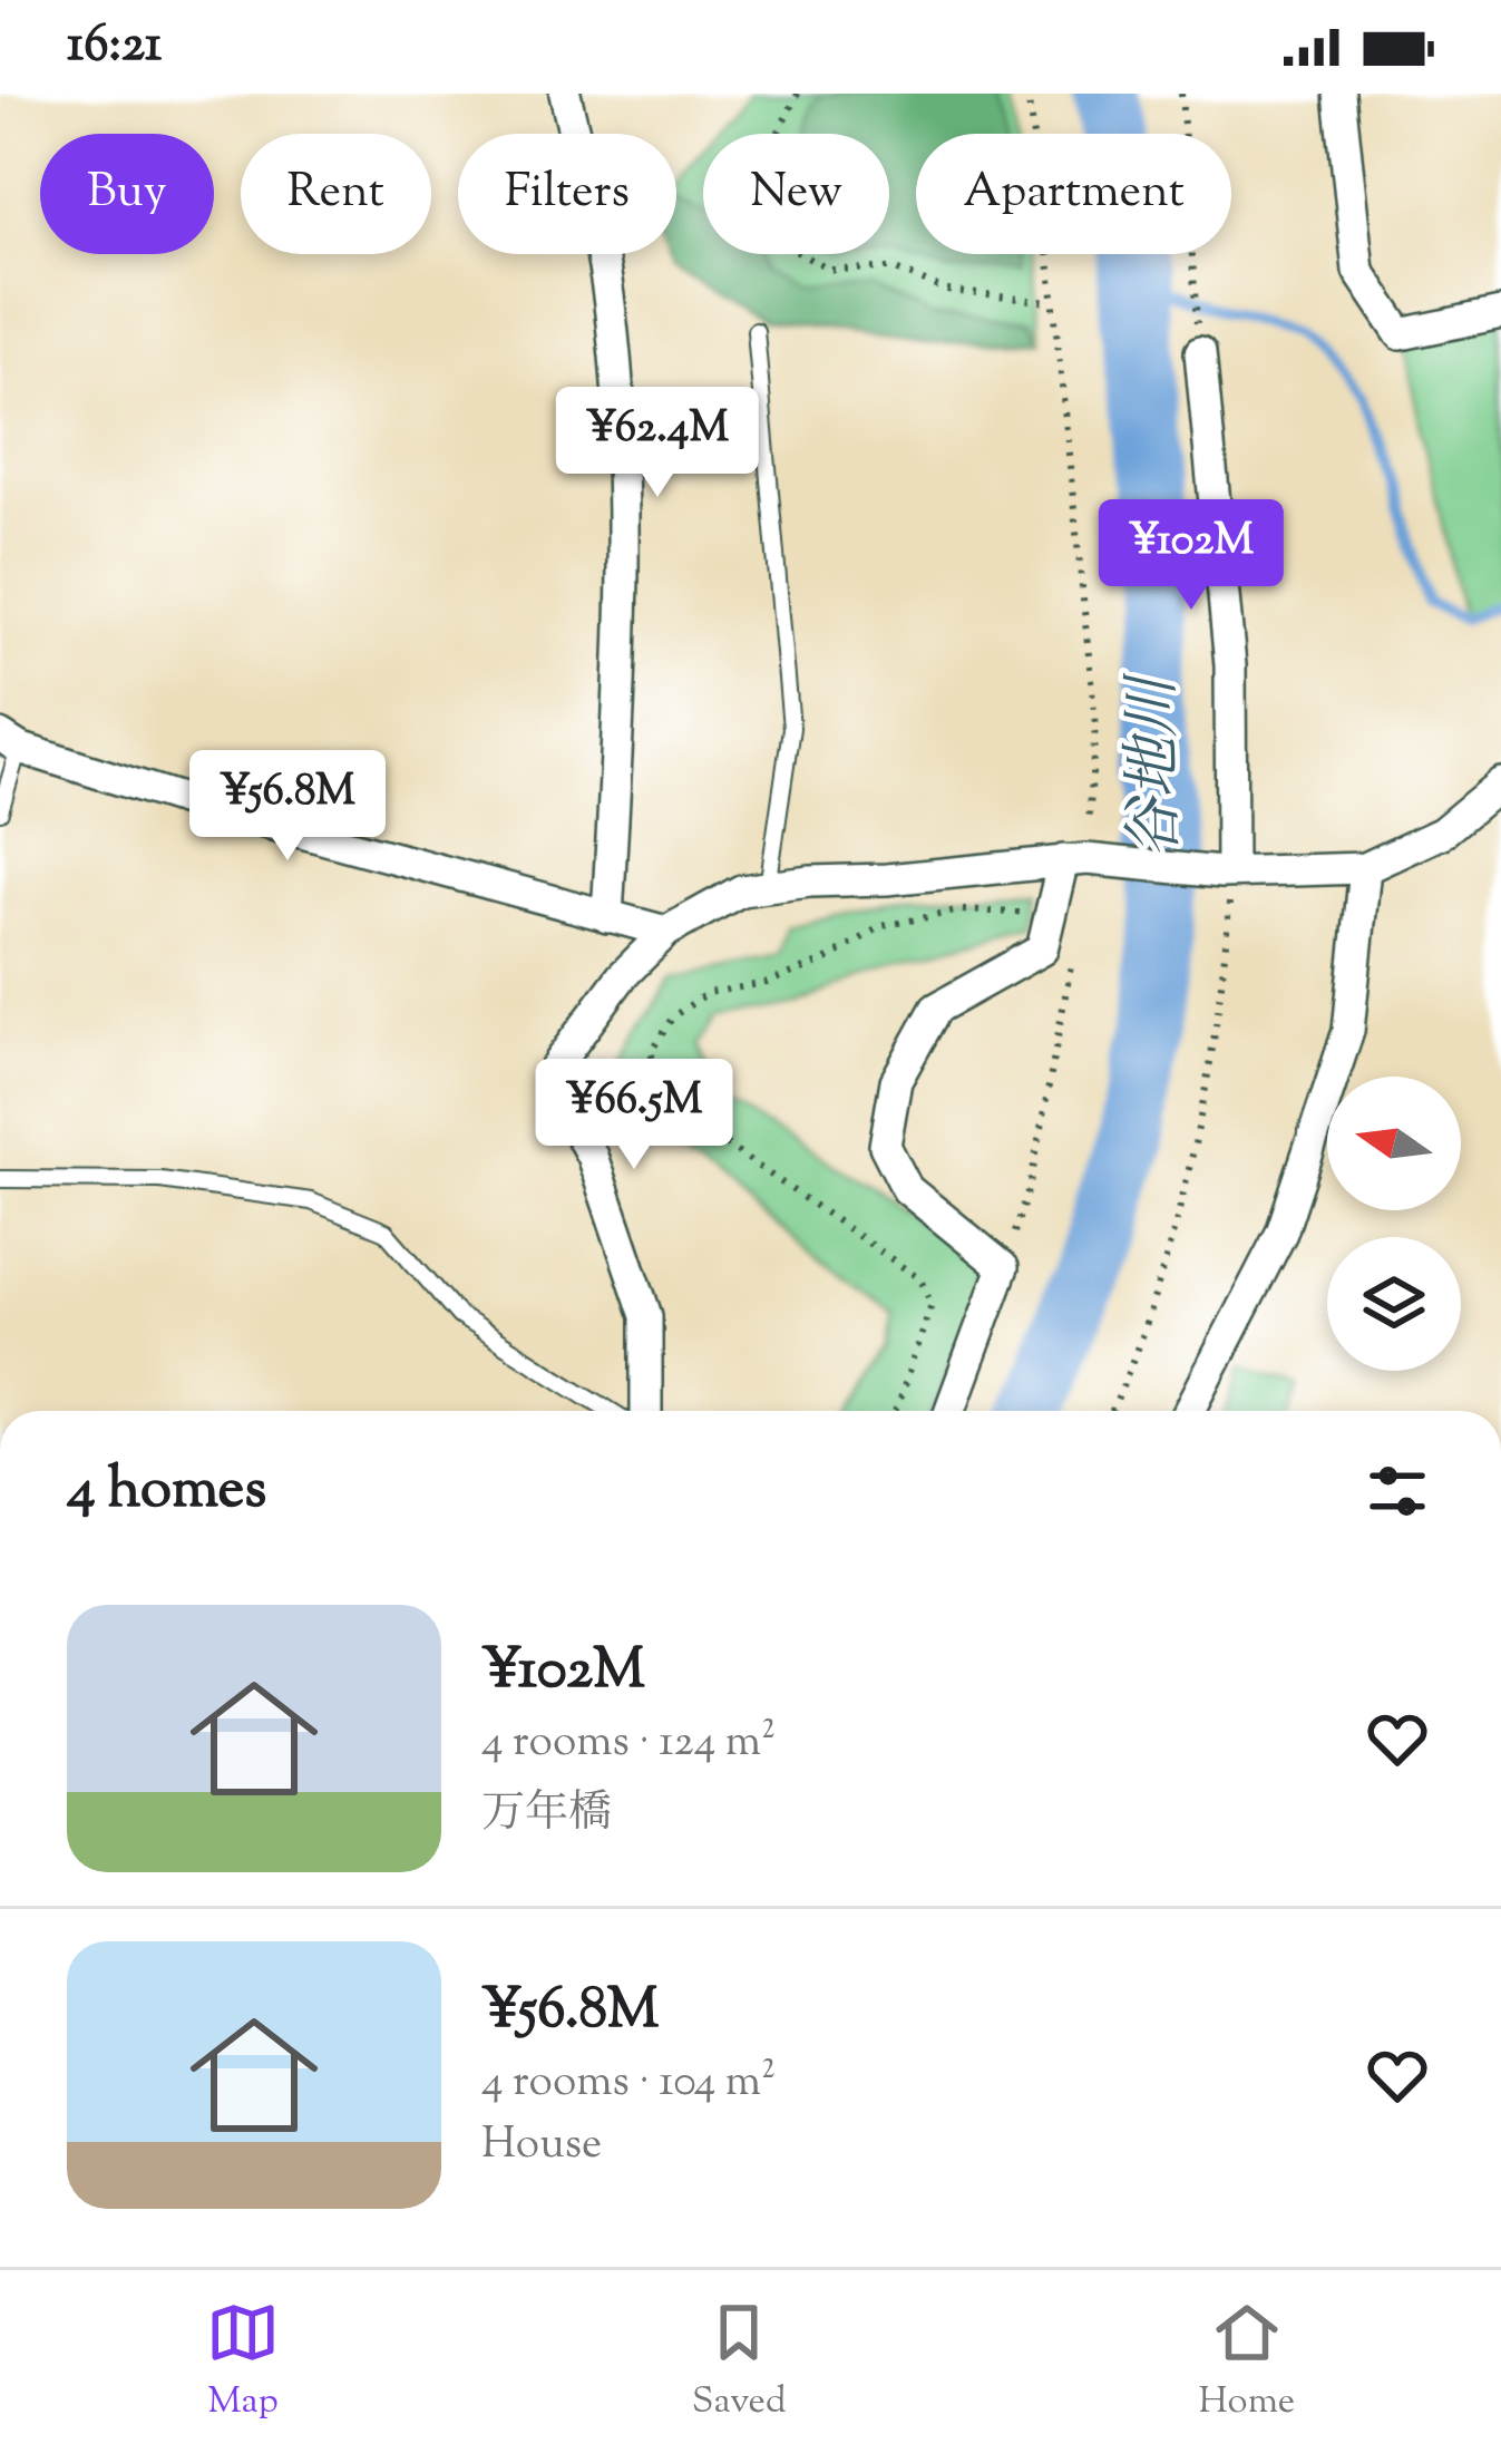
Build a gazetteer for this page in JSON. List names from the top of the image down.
{
  "water": ["谷地川"],
  "north": "left",
  "page": {
    "status": "16:21",
    "chip": [
      "Buy",
      "Rent",
      "Filters",
      "New",
      "Apartment"
    ],
    "price": [
      "¥62.4M",
      "¥102M",
      "¥56.8M",
      "¥66.5M"
    ],
    "heading": "4 homes",
    "list": [
      {
        "name": "¥102M",
        "note": "4 rooms · 124 m² · 万年橋"
      },
      {
        "name": "¥56.8M",
        "note": "4 rooms · 104 m² · House"
      }
    ],
    "tabs": ["Map", "Saved", "Home"]
  }
}
